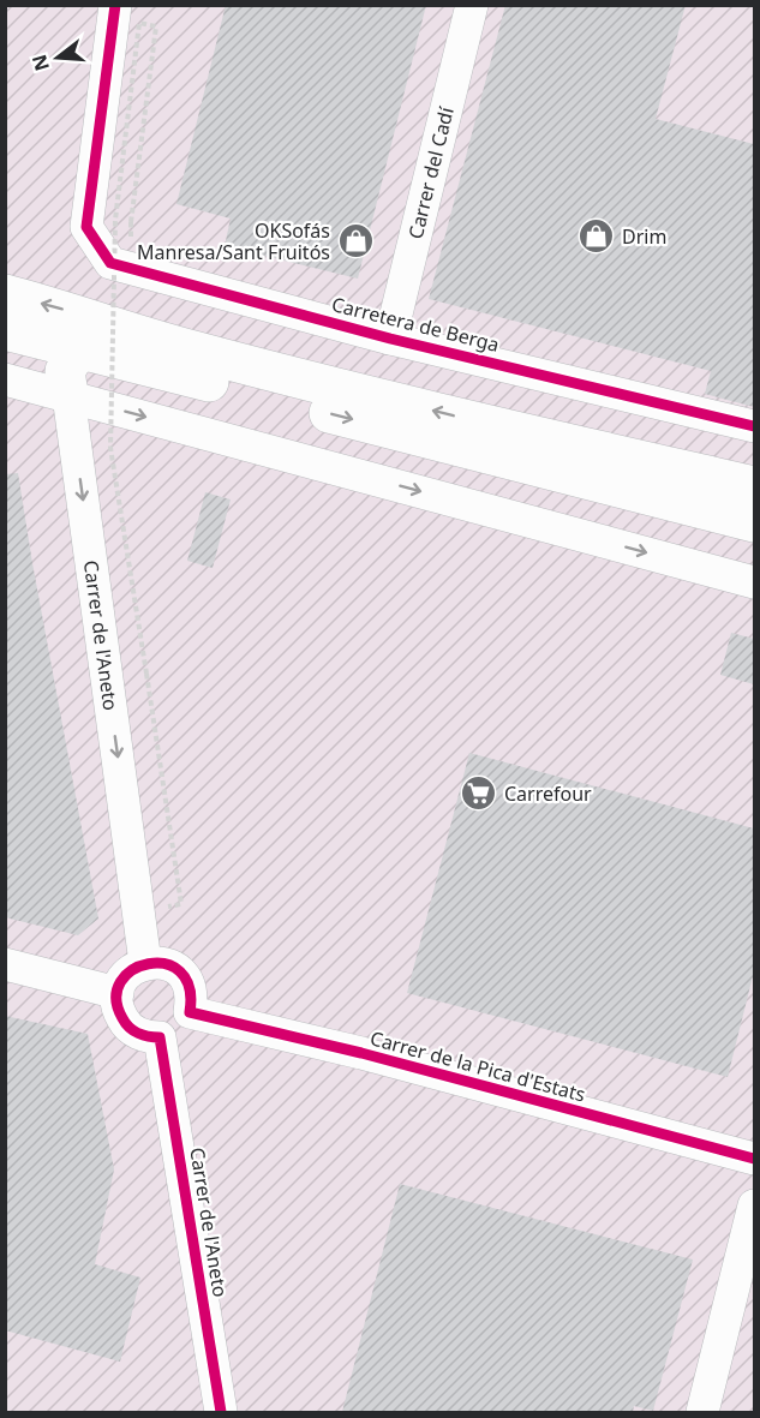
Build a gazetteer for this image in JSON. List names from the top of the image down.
{
  "streets": {
    "street": [
      "Carrer del Cadí",
      "Carretera de Berga",
      "Carrer de l'Aneto",
      "Carrer de la Pica d'Estats"
    ]
  },
  "crossings": [
    ["Carrer del Cadí", "Carretera de Berga"],
    ["Carrer de l'Aneto", "Carrer de la Pica d'Estats"]
  ],
  "one_way": ["Carrer de l'Aneto"],
  "places": {
    "shop": ["Drim", "OKSofás Manresa/Sant Fruitós"],
    "supermarket": ["Carrefour"]
  },
  "north": "left"
}
